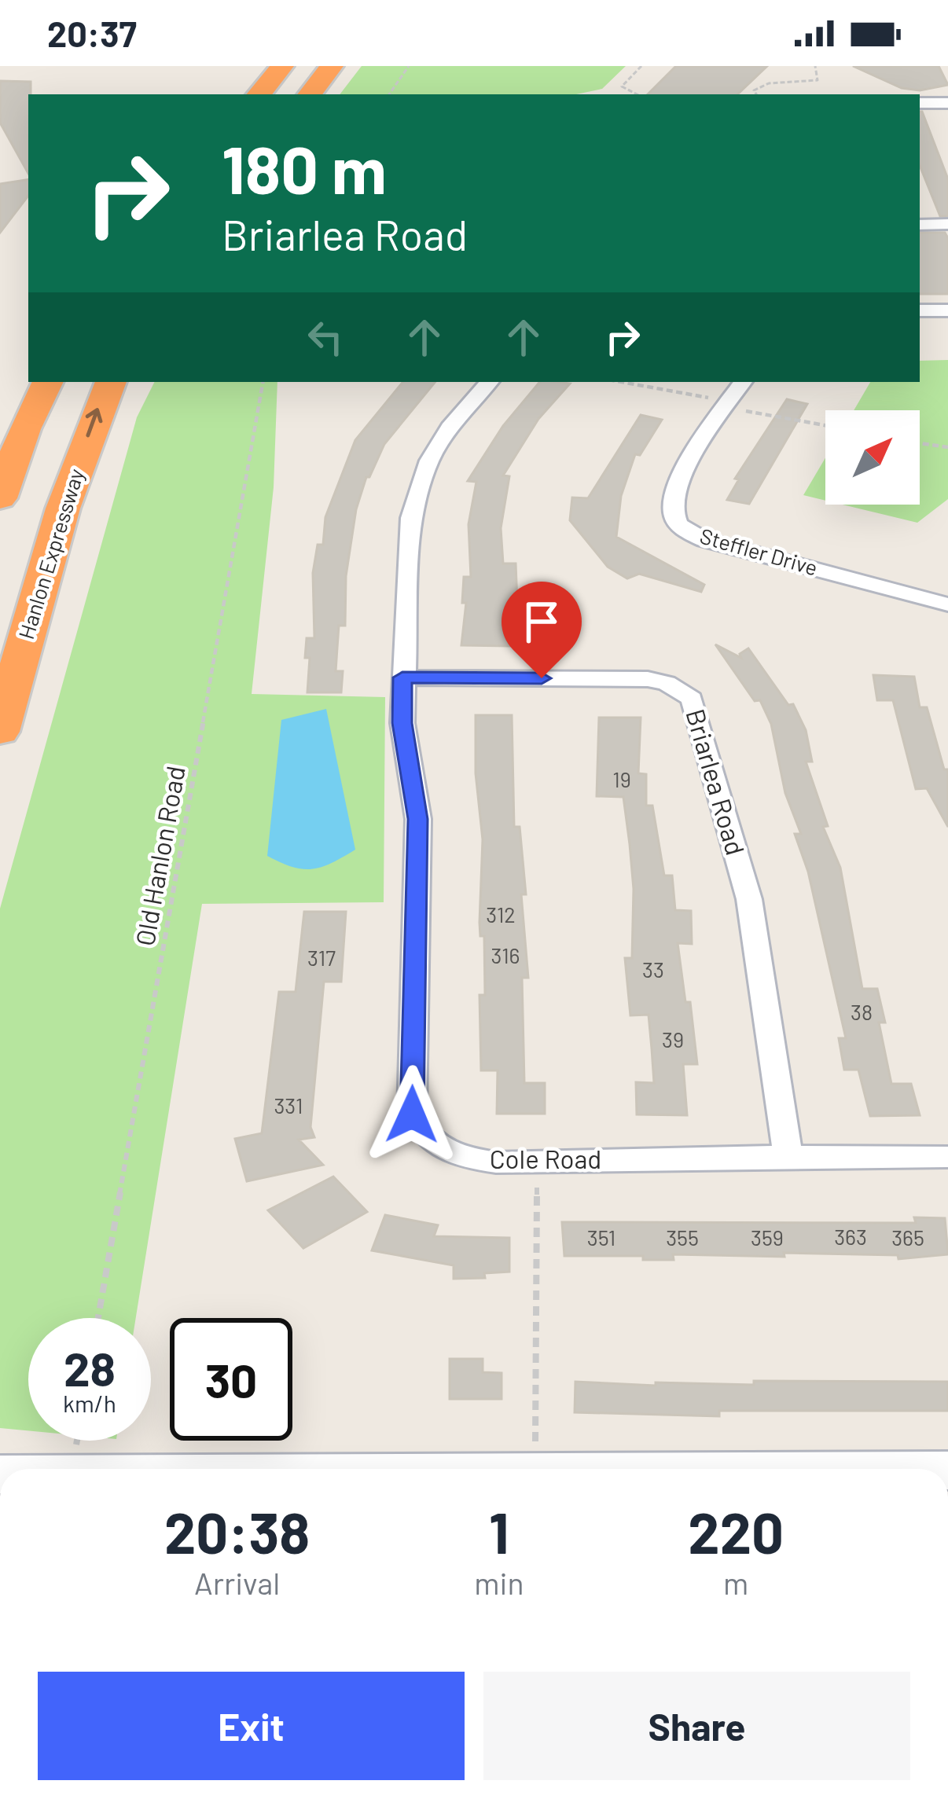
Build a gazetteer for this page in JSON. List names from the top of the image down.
{
  "streets": {
    "highway": ["Hanlon Expressway"],
    "street": ["Steffler Drive", "Briarlea Road", "Cole Road"],
    "path": ["Old Hanlon Road"]
  },
  "crossings": [
    ["Briarlea Road", "Cole Road"]
  ],
  "house_numbers": [
    "19",
    "312",
    "316",
    "317",
    "33",
    "38",
    "39",
    "331",
    "363",
    "351",
    "355",
    "359",
    "365"
  ],
  "north": "top right",
  "page": {
    "status": "20:37",
    "turn": ["180 m", "Briarlea Road"],
    "speed": "28 km/h",
    "limit": "30",
    "eta": [
      "20:38",
      "Arrival",
      "1",
      "min",
      "220",
      "m"
    ],
    "buttons": ["Exit", "Share"]
  }
}
